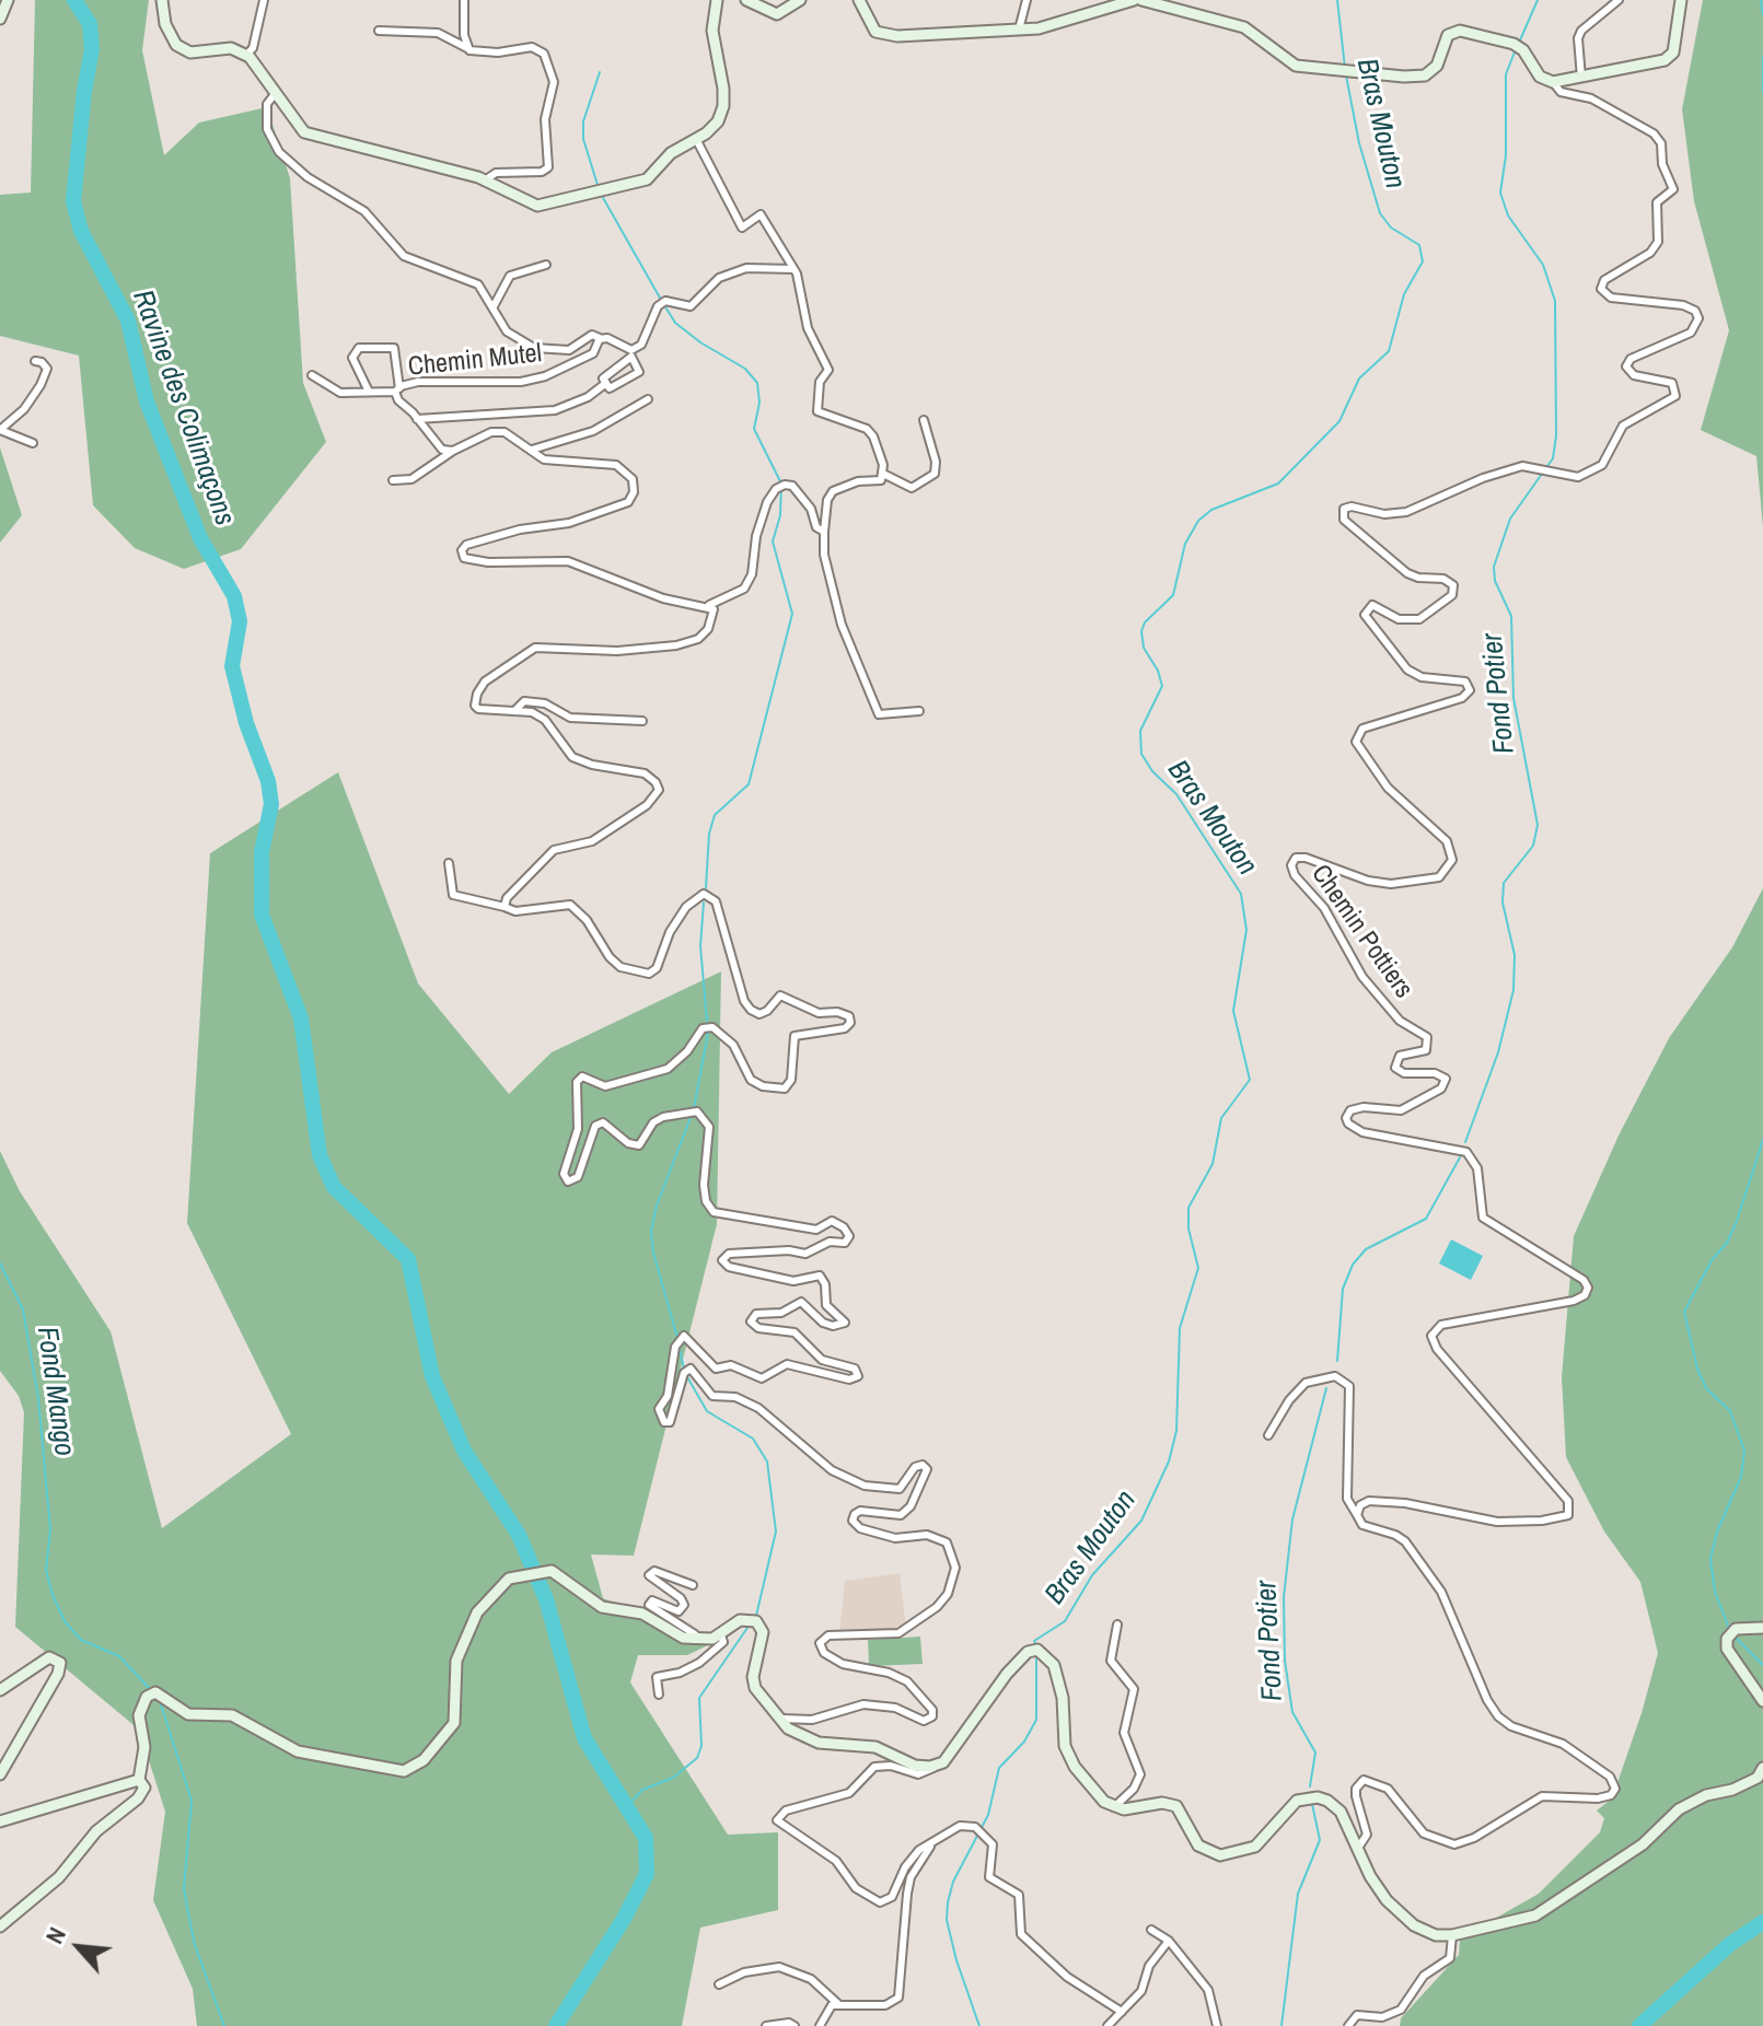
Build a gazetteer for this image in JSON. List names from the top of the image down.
{
  "streets": {
    "street": ["Chemin Mutel", "Chemin Pottiers"]
  },
  "water": [
    "Bras Mouton",
    "Ravine des Colimaçons",
    "Fond Potier",
    "Fond Mango"
  ],
  "north": "top left"
}
